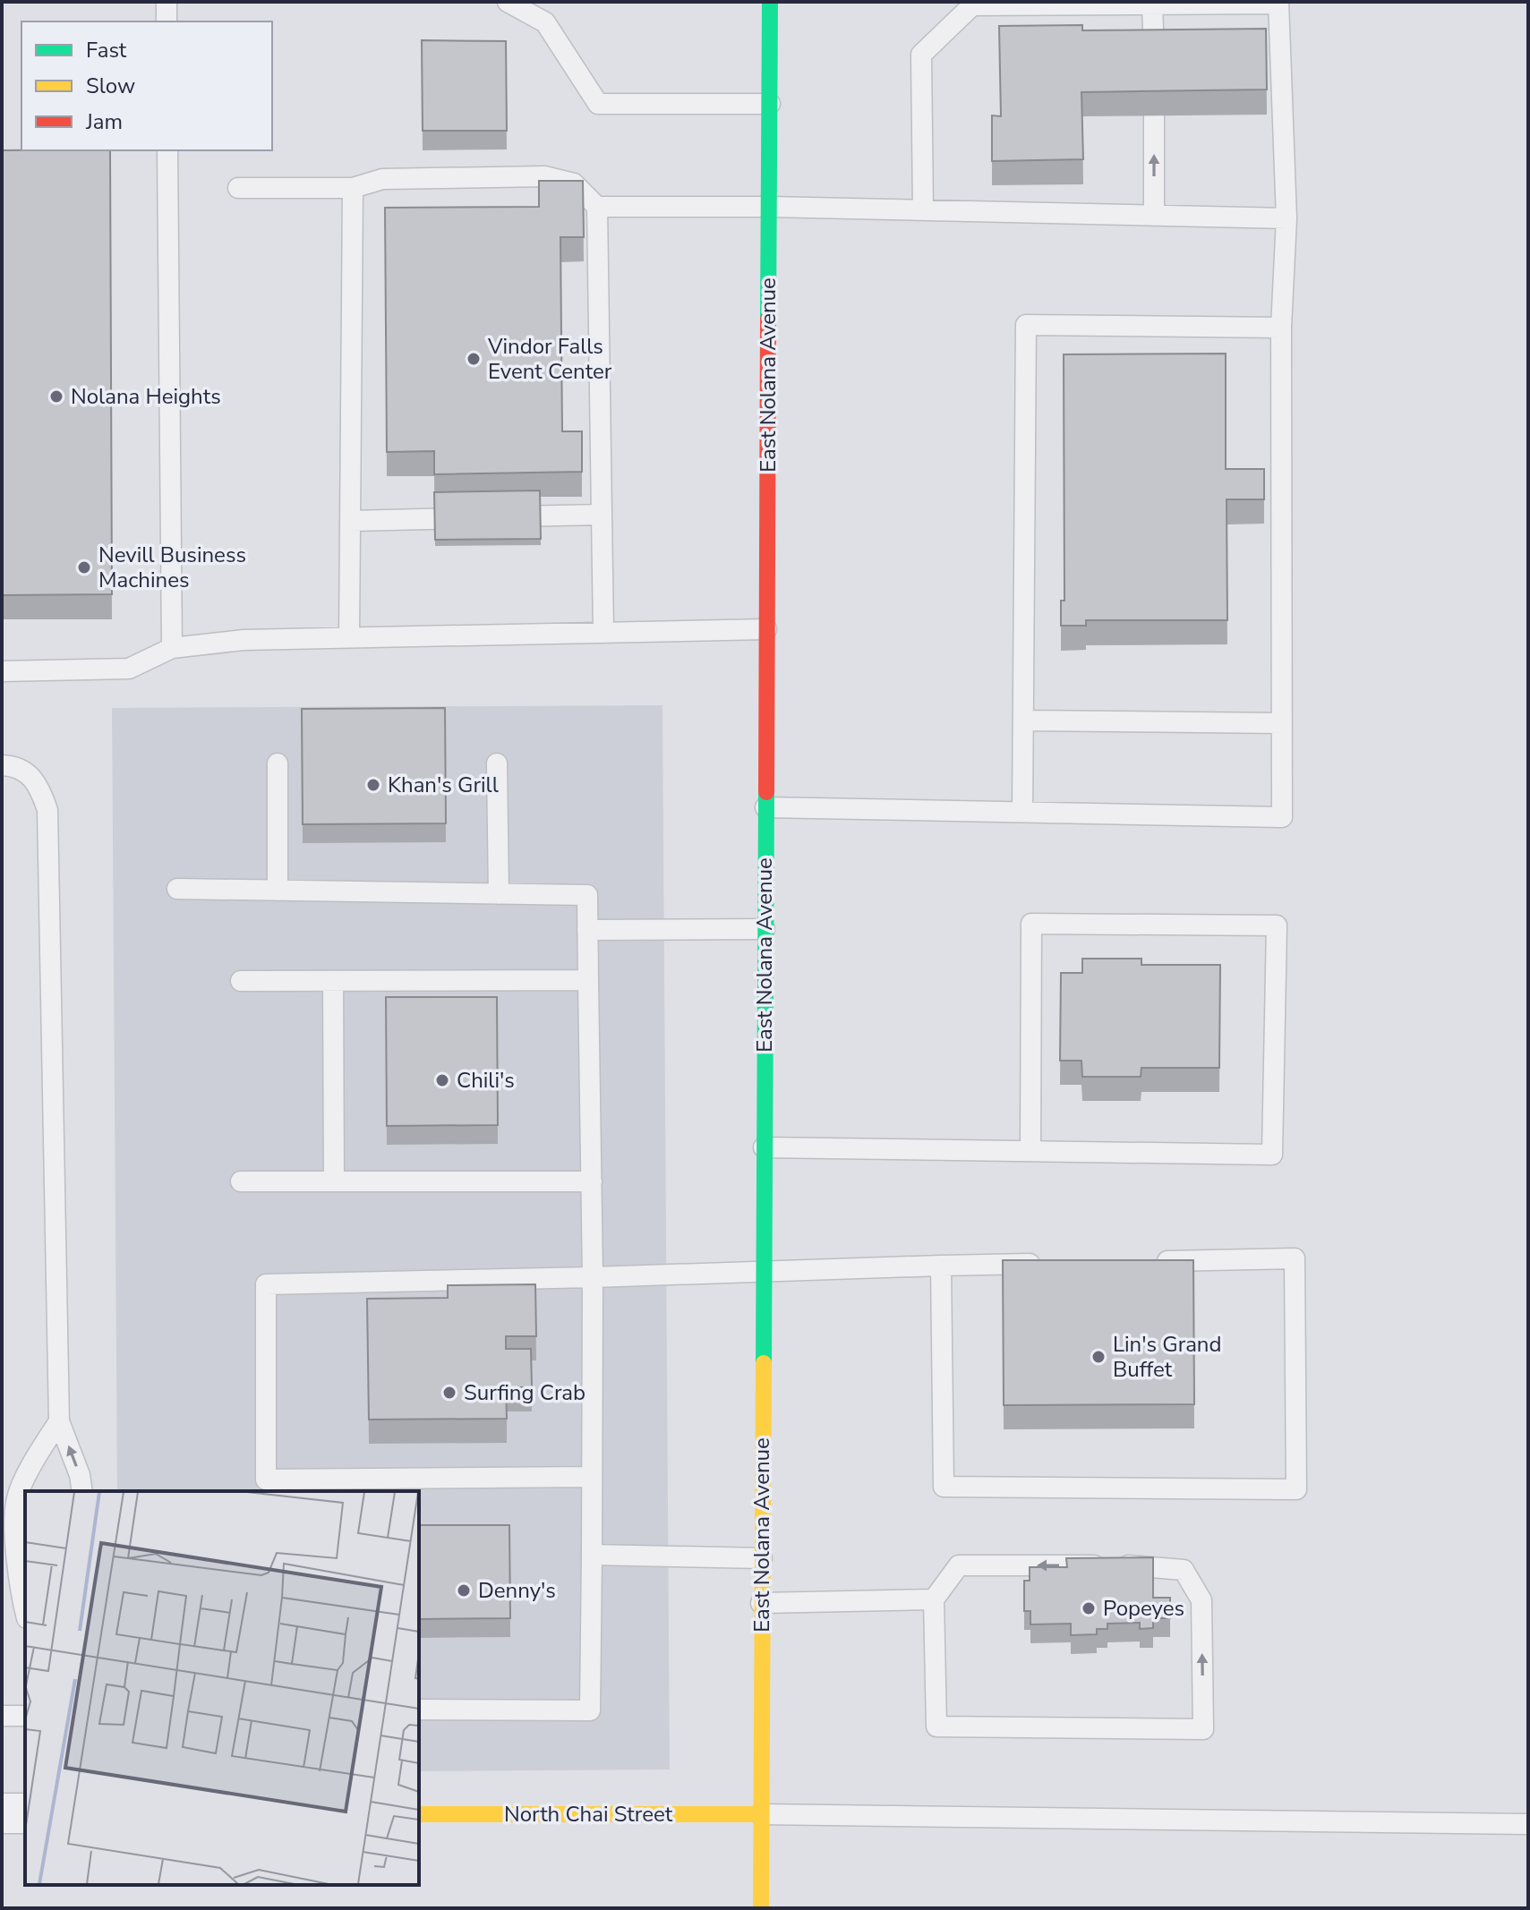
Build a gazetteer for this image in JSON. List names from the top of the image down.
{
  "streets": {
    "main road": ["East Nolana Avenue", "North Chai Street"]
  },
  "crossings": [
    ["East Nolana Avenue", "North Chai Street"]
  ],
  "places": [
    "Vindor Falls Event Center",
    "Nolana Heights",
    "Nevill Business Machines",
    "Khan's Grill",
    "Chili's",
    "Lin's Grand Buffet",
    "Surfing Crab",
    "Denny's",
    "Popeyes"
  ],
  "legend": ["Fast", "Slow", "Jam"]
}
